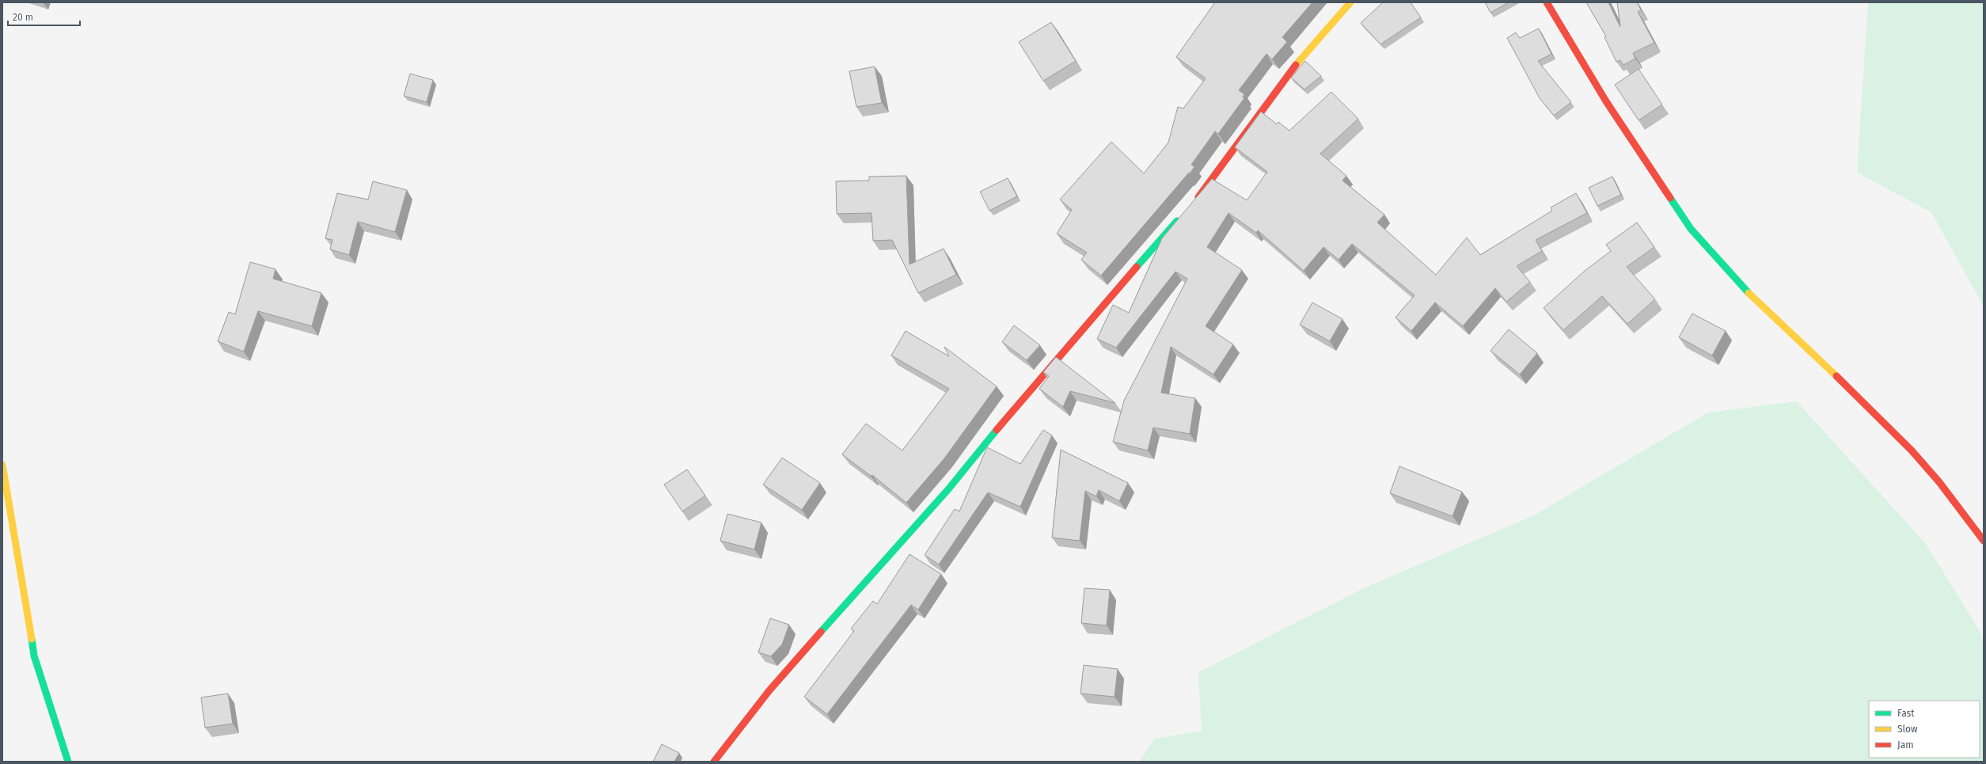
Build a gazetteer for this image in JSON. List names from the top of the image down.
{
  "legend": ["Fast", "Slow", "Jam"],
  "scale_bar": "20 m"
}
